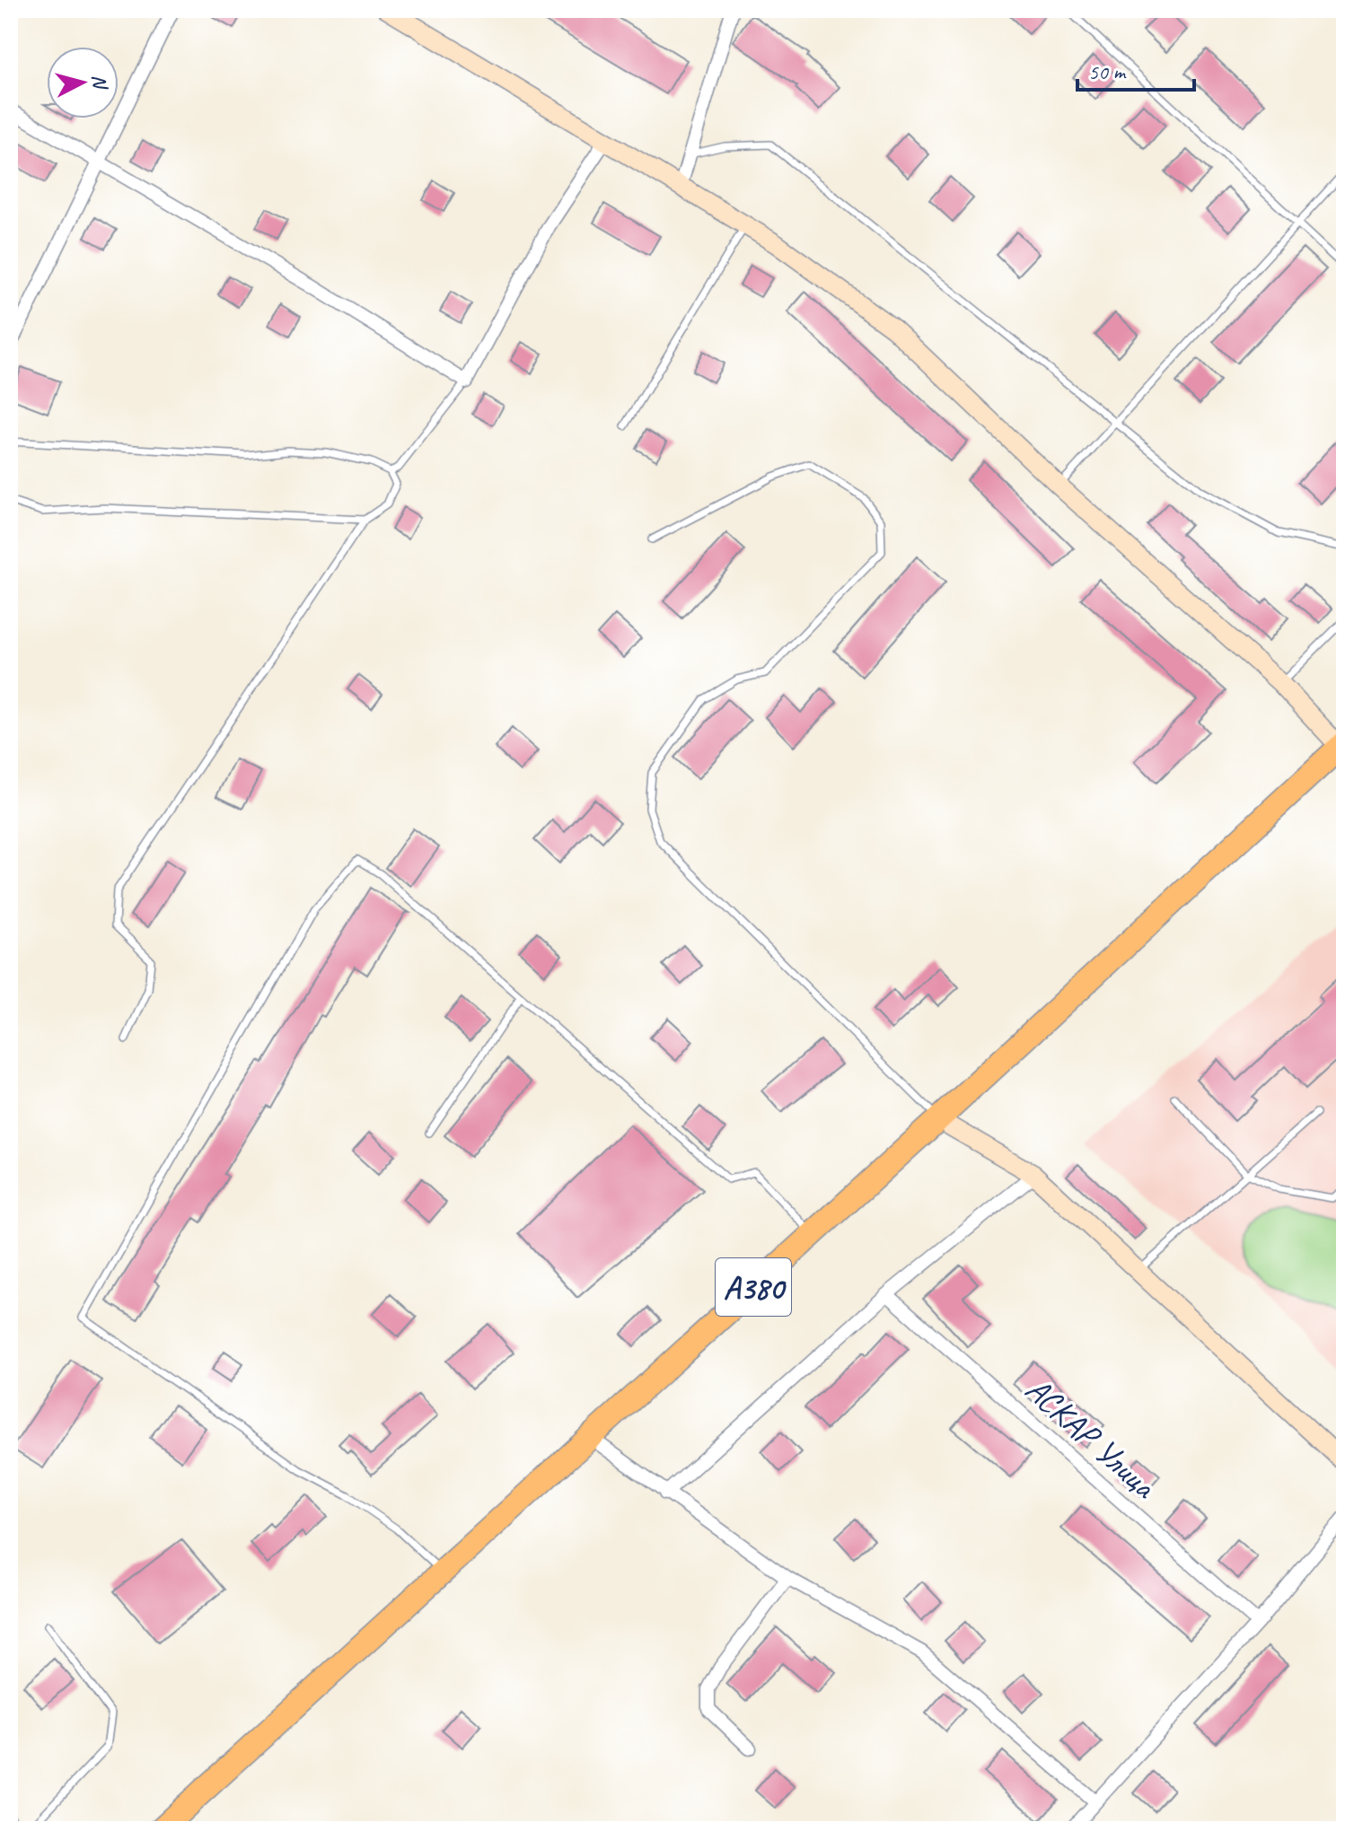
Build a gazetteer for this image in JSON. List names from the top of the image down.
{
  "streets": {
    "highway": ["A380"],
    "street": ["АСКАР Улица"]
  },
  "scale_bar": "50 m",
  "north": "right"
}
